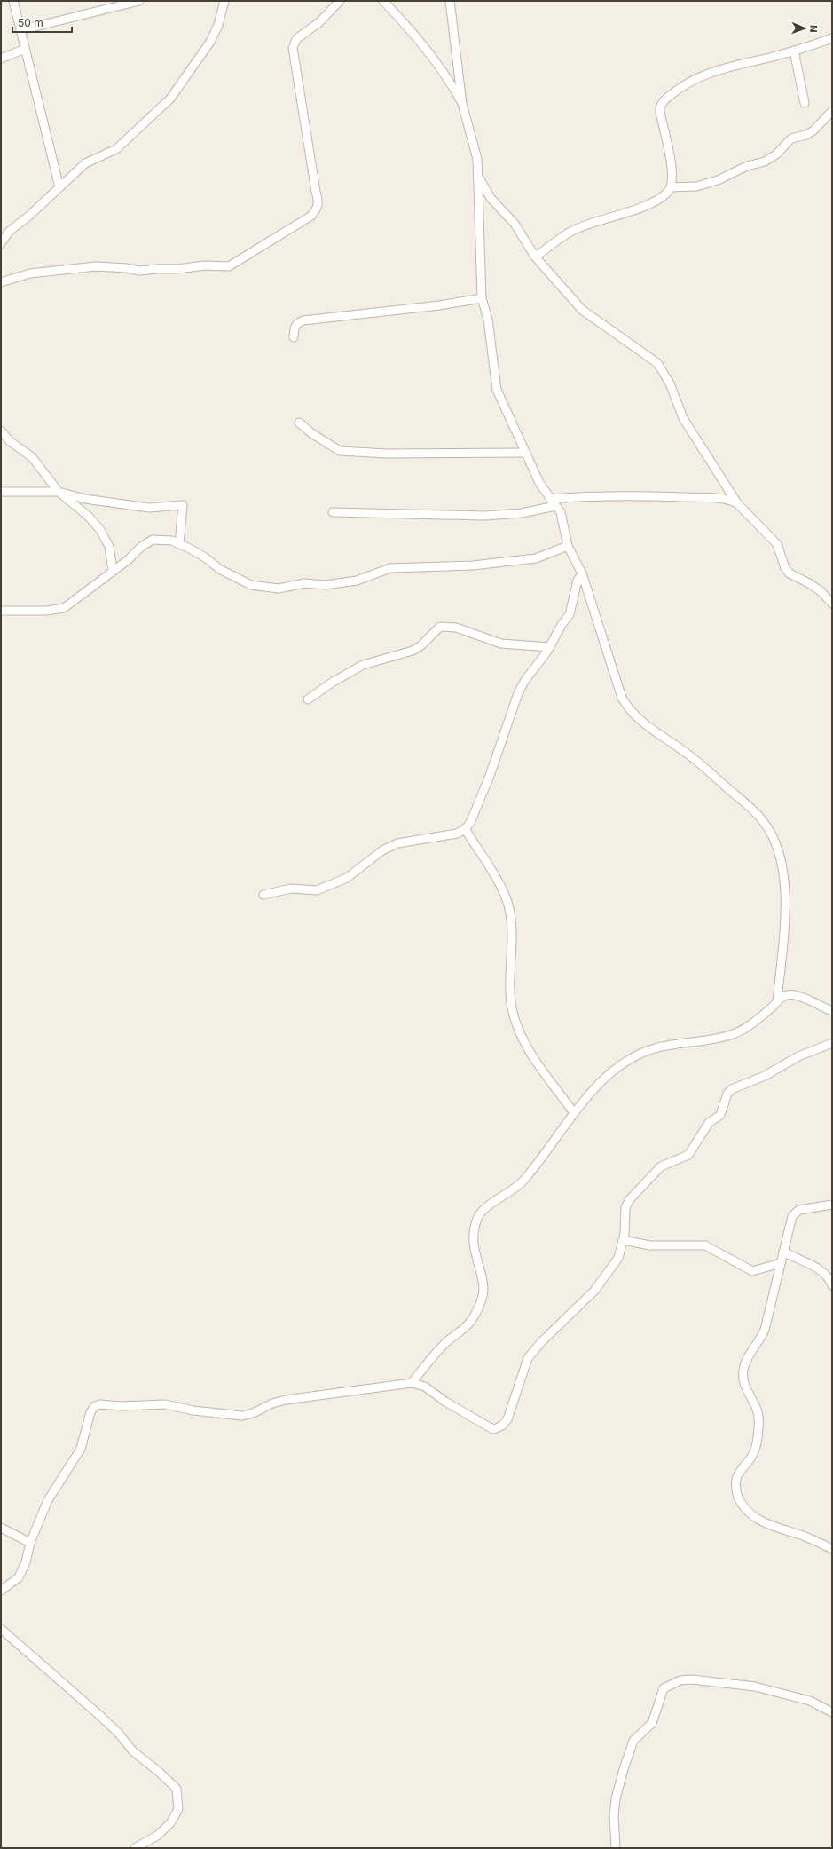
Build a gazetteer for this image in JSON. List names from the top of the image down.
{
  "scale_bar": "50 m",
  "north": "right"
}
